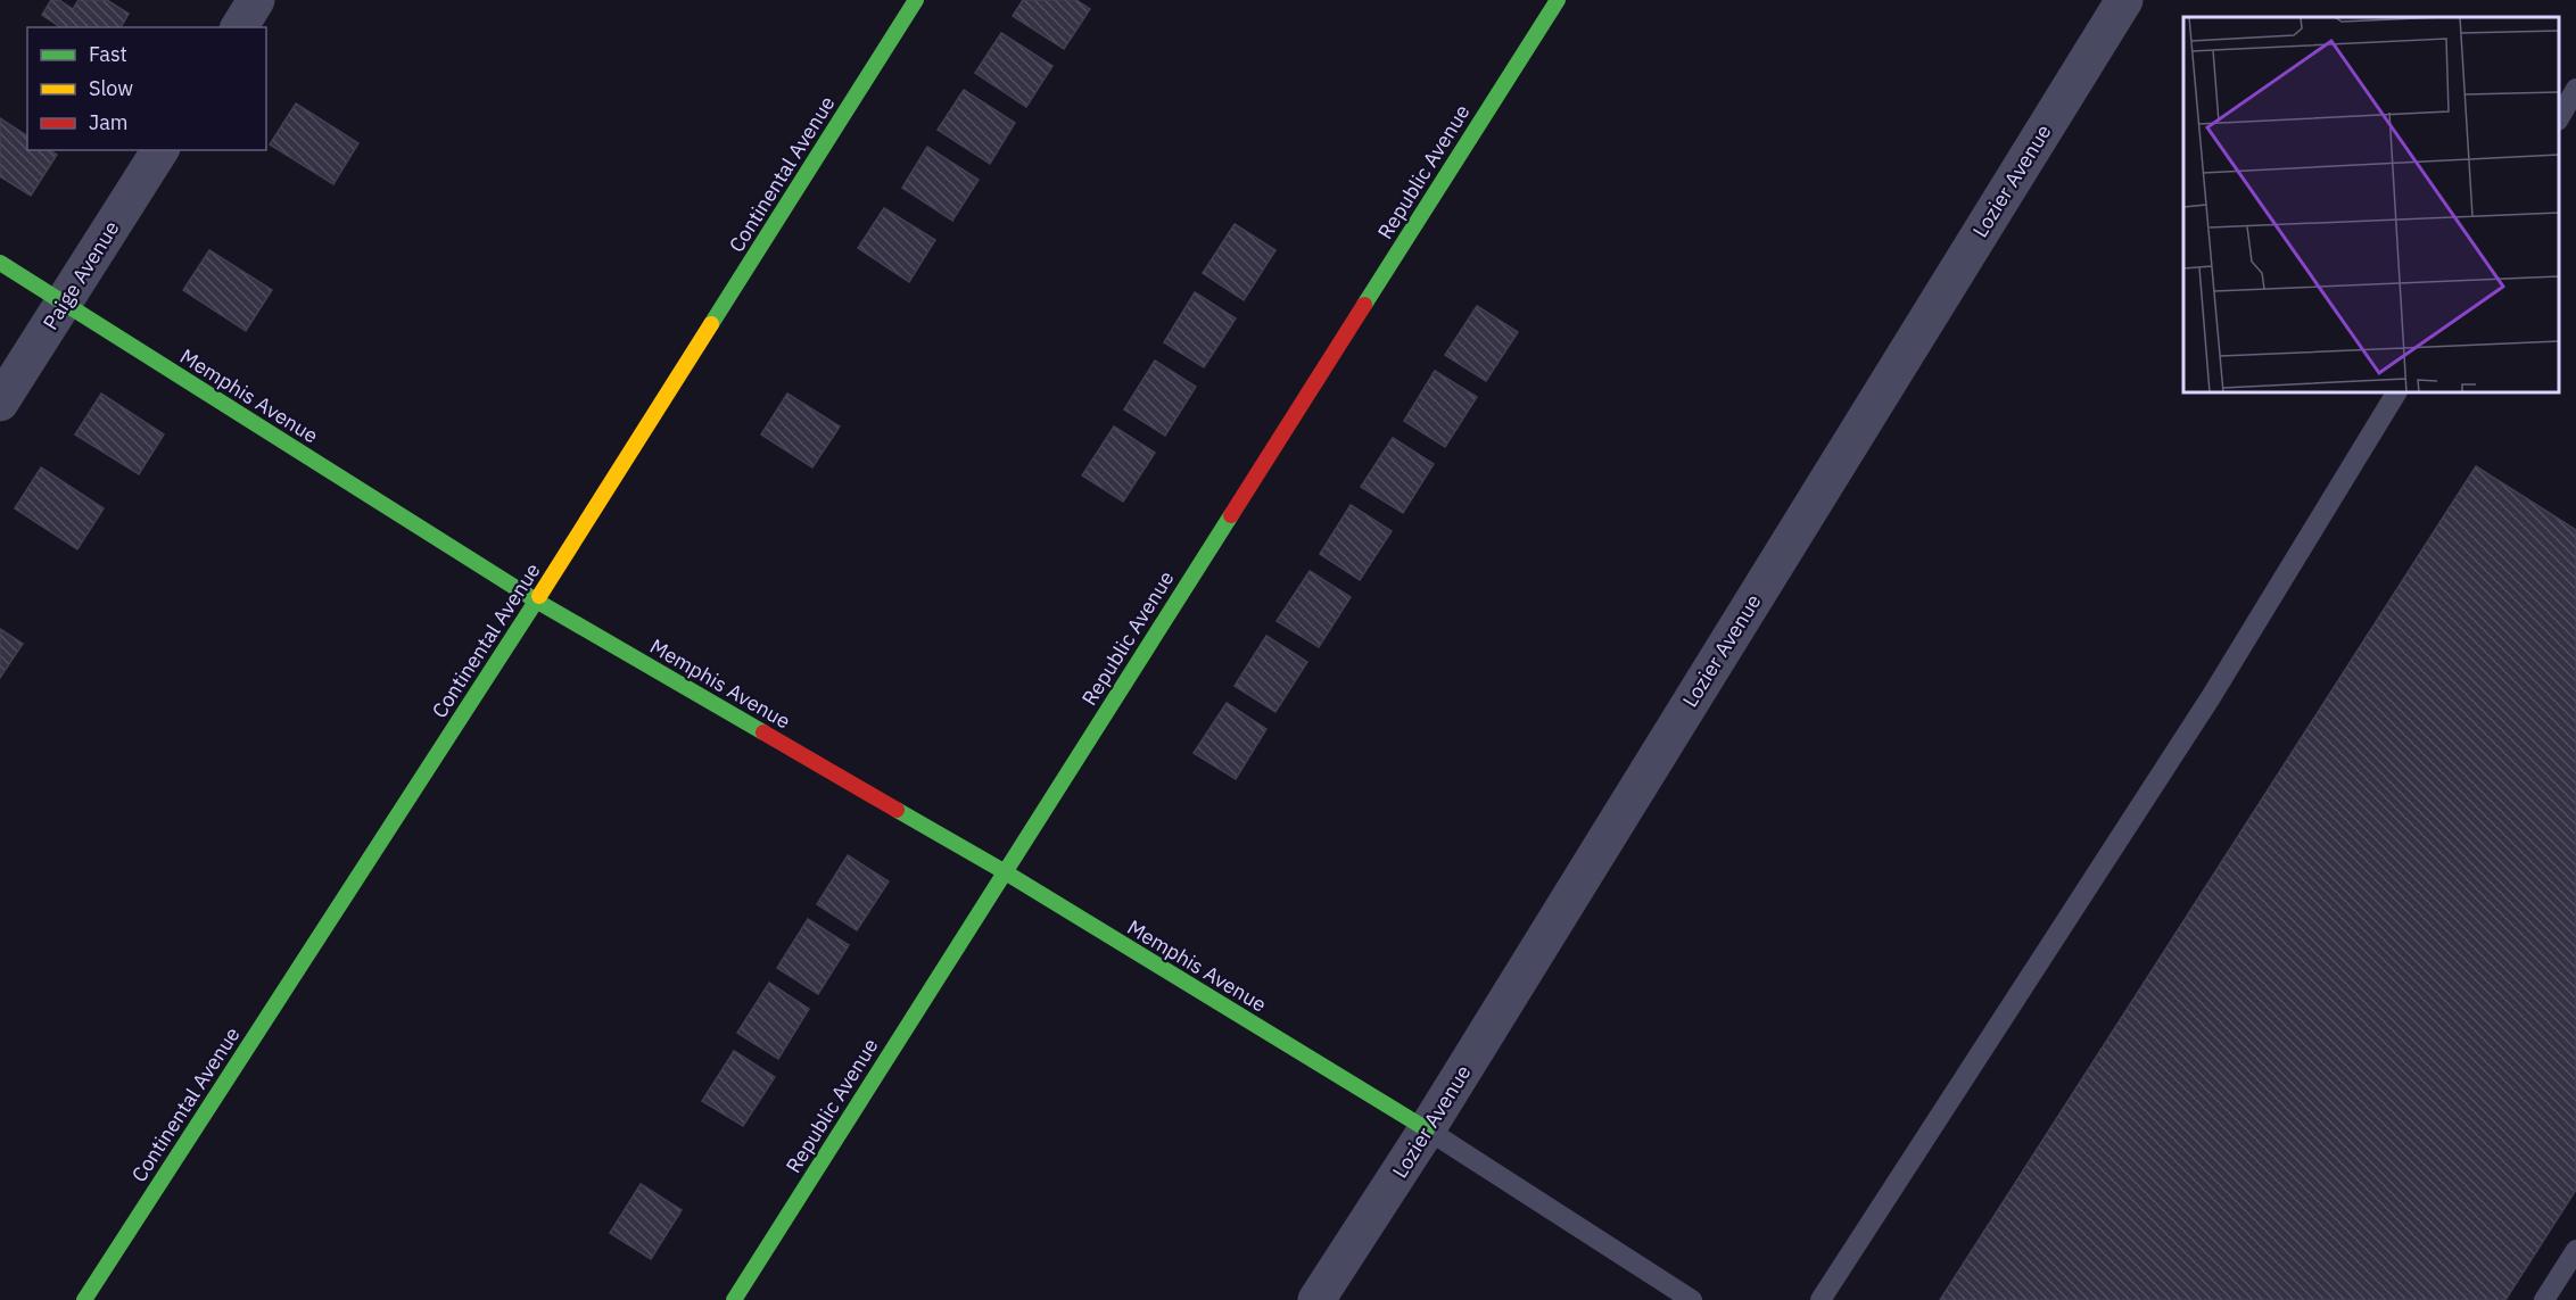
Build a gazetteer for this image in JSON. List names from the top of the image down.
{
  "streets": {
    "street": [
      "Republic Avenue",
      "Continental Avenue",
      "Lozier Avenue",
      "Paige Avenue",
      "Memphis Avenue"
    ]
  },
  "crossings": [
    ["Republic Avenue", "Memphis Avenue"],
    ["Continental Avenue", "Memphis Avenue"],
    ["Lozier Avenue", "Memphis Avenue"],
    ["Paige Avenue", "Memphis Avenue"]
  ],
  "legend": ["Fast", "Slow", "Jam"]
}
